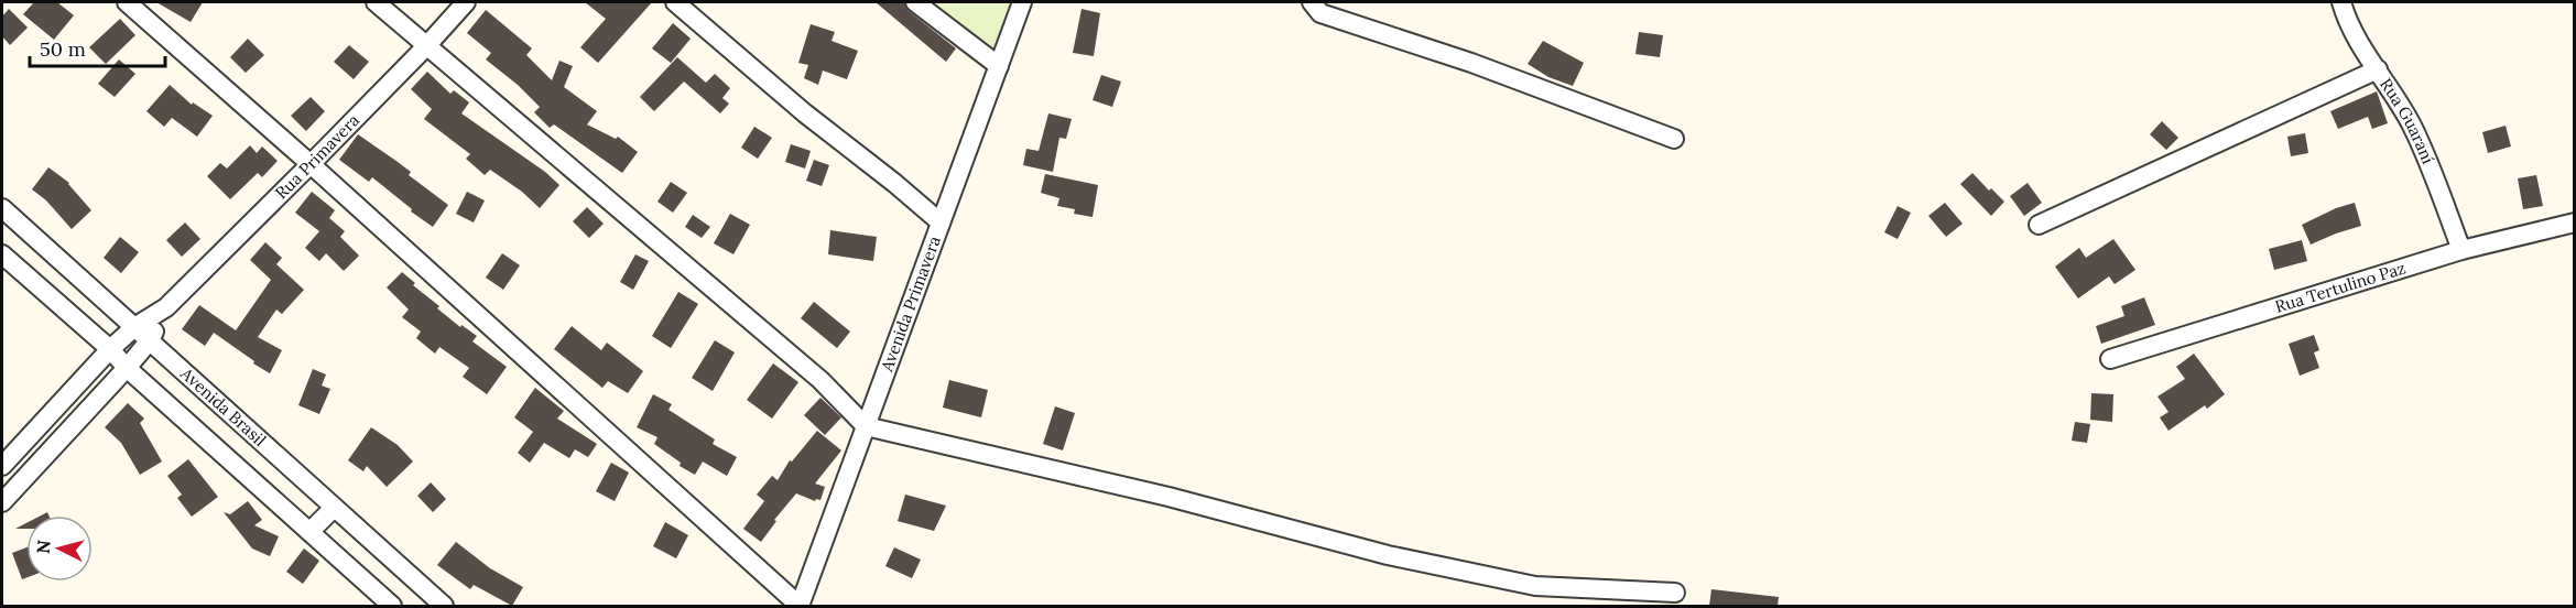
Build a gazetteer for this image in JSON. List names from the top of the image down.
{
  "streets": {
    "street": [
      "Rua Guaraní",
      "Rua Primavera",
      "Rua Tertulino Paz",
      "Avenida Primavera",
      "Avenida Brasil"
    ]
  },
  "crossings": [
    ["Rua Guaraní", "Rua Tertulino Paz"]
  ],
  "scale_bar": "50 m",
  "north": "left"
}
